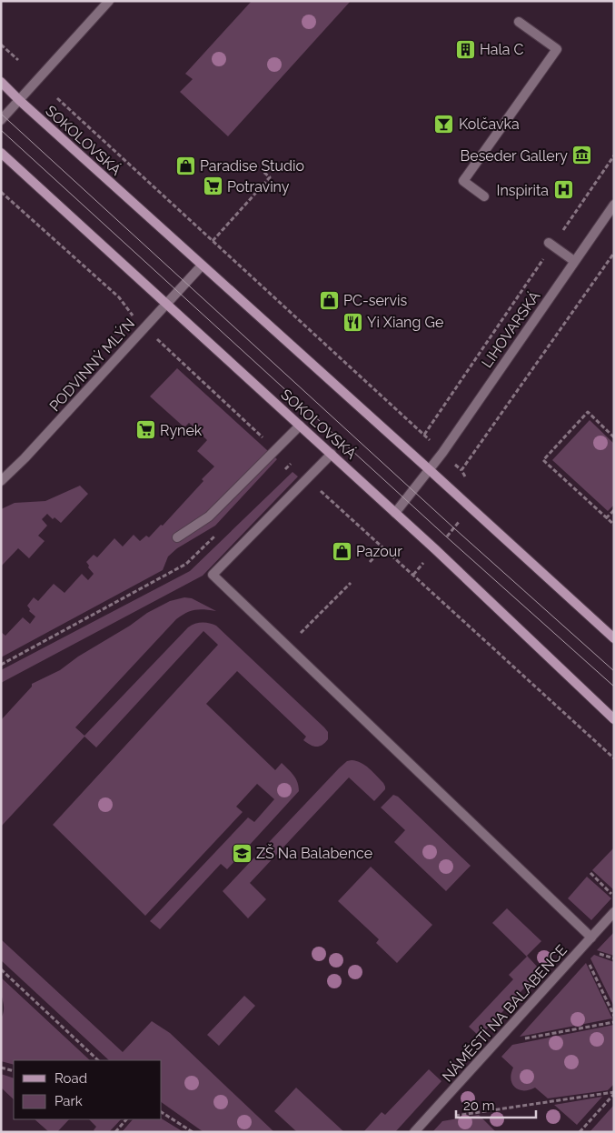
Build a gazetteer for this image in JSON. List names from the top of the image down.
{
  "streets": {
    "main road": ["SOKOLOVSKÁ"],
    "street": ["LIHOVARSKÁ", "PODVINNÝ MLÝN", "NÁMĚSTÍ NA BALABENCE"]
  },
  "crossings": [
    ["SOKOLOVSKÁ", "LIHOVARSKÁ"],
    ["SOKOLOVSKÁ", "PODVINNÝ MLÝN"]
  ],
  "places": {
    "building": ["Hala C"],
    "bar": ["Kolčavka"],
    "museum": ["Beseder Gallery"],
    "shop": ["Paradise Studio", "PC-servis", "Pazour"],
    "supermarket": ["Potraviny", "Rynek"],
    "hospital": ["Inspirita"],
    "restaurant": ["Yi Xiang Ge"],
    "school or university": ["ZŠ Na Balabence"]
  },
  "legend": ["Road", "Park"],
  "scale_bar": "20 m"
}
